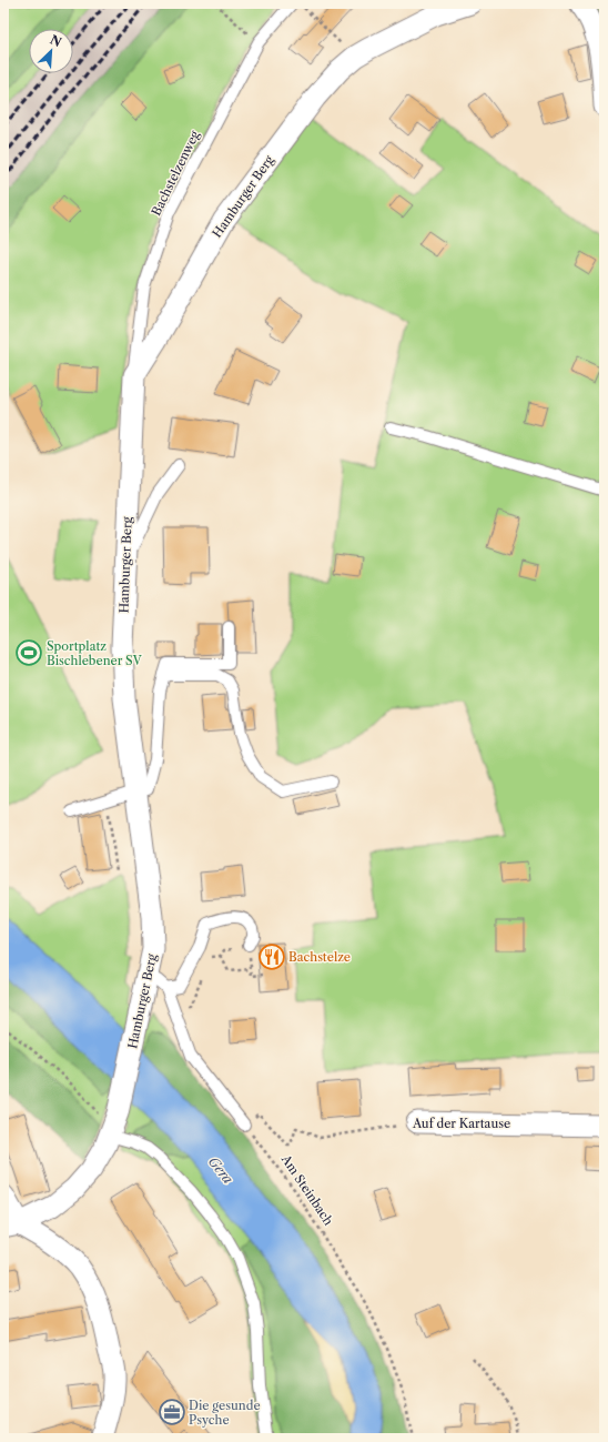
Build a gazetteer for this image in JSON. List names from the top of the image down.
{
  "streets": {
    "street": ["Hamburger Berg", "Auf der Kartause"],
    "lane": ["Bachstelzenweg"],
    "path": ["Am Steinbach"]
  },
  "crossings": [
    ["Bachstelzenweg", "Hamburger Berg"],
    ["Auf der Kartause", "Am Steinbach"]
  ],
  "water": ["Gera"],
  "places": {
    "sports": ["Sportplatz Bischlebener SV"],
    "restaurant": ["Bachstelze"],
    "office": ["Die gesunde Psyche"]
  },
  "north": "top right"
}
